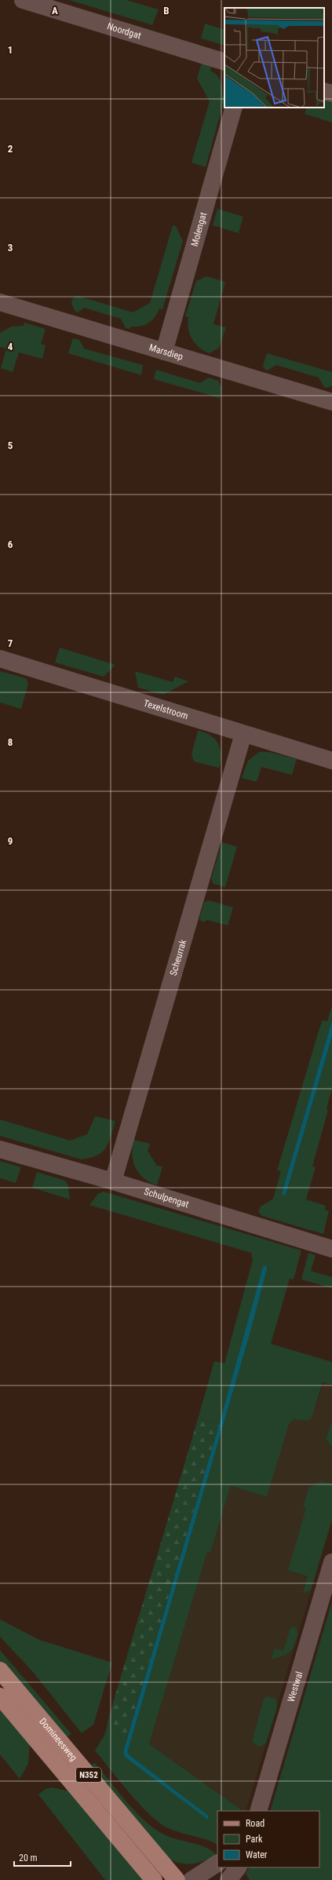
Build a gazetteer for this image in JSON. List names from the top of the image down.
{
  "streets": {
    "main road": ["Domineesweg", "N352"],
    "street": [
      "Noordgat",
      "Molengat",
      "Marsdiep",
      "Texelstroom",
      "Scheurrak",
      "Schulpengat",
      "Westwal"
    ]
  },
  "crossings": [
    ["Molengat", "Marsdiep"],
    ["Texelstroom", "Scheurrak"],
    ["Scheurrak", "Schulpengat"]
  ],
  "legend": ["Road", "Park", "Water"],
  "scale_bar": "20 m",
  "grid": {
    "columns": ["A", "B"],
    "rows": [
      "1",
      "2",
      "3",
      "4",
      "5",
      "6",
      "7",
      "8",
      "9"
    ]
  }
}
